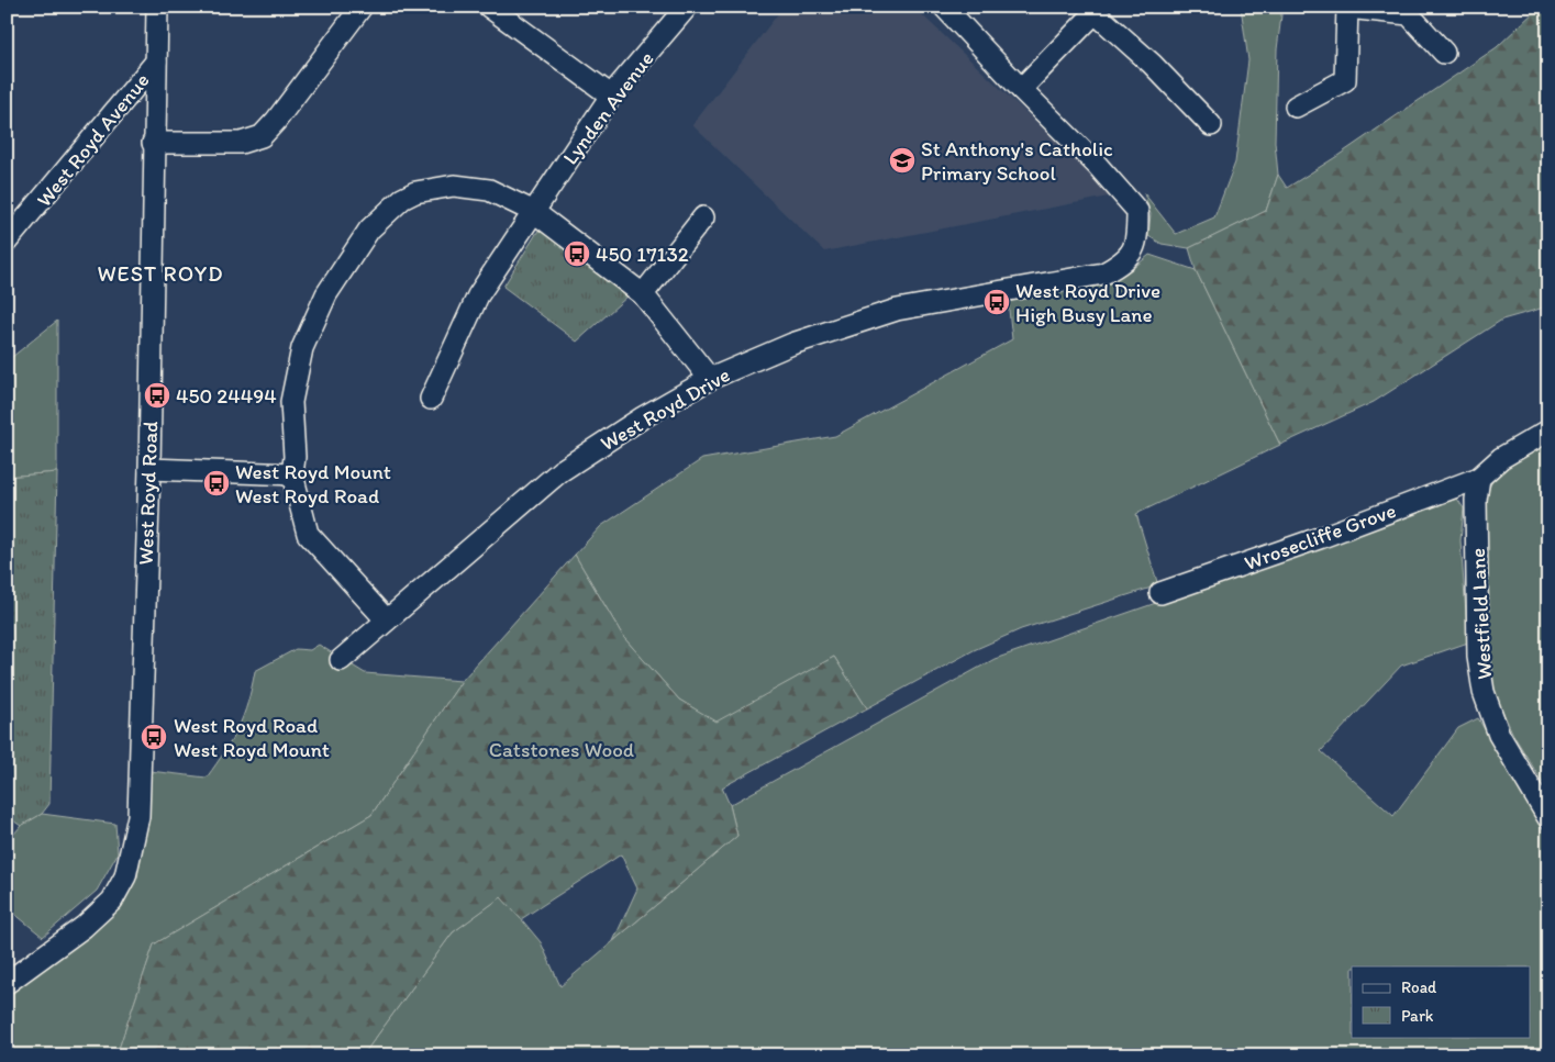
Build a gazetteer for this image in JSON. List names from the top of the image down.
{
  "streets": {
    "street": [
      "Lynden Avenue",
      "West Royd Avenue",
      "West Royd Drive",
      "West Royd Road",
      "Wrosecliffe Grove",
      "Westfield Lane"
    ]
  },
  "crossings": [
    ["West Royd Avenue", "West Royd Road"],
    ["Wrosecliffe Grove", "Westfield Lane"]
  ],
  "districts": ["WEST ROYD"],
  "parks": ["Catstones Wood"],
  "places": {
    "school or university": ["St Anthony's Catholic Primary School"],
    "bus stop": [
      "450 17132",
      "West Royd Drive High Busy Lane",
      "450 24494",
      "West Royd Mount West Royd Road",
      "West Royd Road West Royd Mount"
    ]
  },
  "legend": ["Road", "Park"]
}
